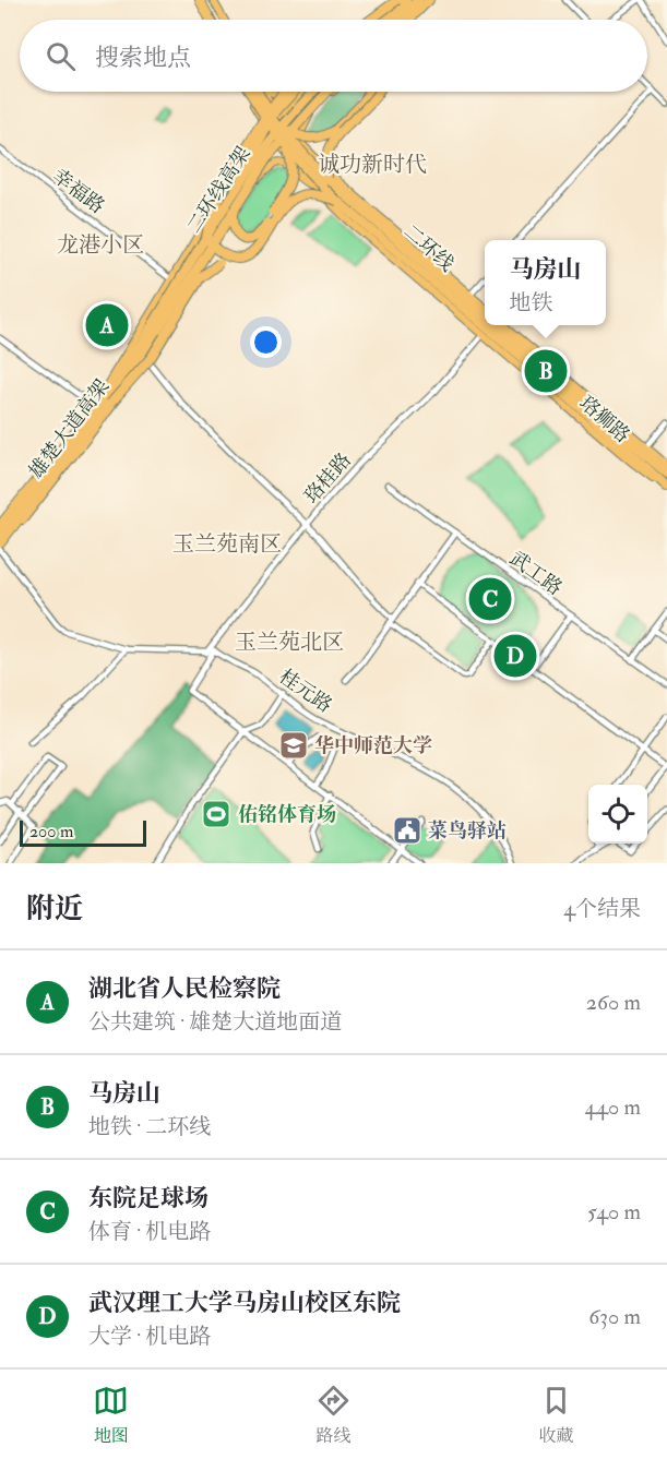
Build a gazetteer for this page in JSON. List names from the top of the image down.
{
  "streets": {
    "highway": ["二环线高架", "二环线", "雄楚大道高架"],
    "main road": ["珞狮路"],
    "street": [
      "幸福路",
      "珞桂路",
      "武工路",
      "桂元路"
    ]
  },
  "crossings": [
    ["二环线高架", "雄楚大道高架"],
    ["二环线", "珞狮路"],
    ["珞狮路", "珞桂路"]
  ],
  "districts": [
    "诚功新时代",
    "龙港小区",
    "玉兰苑南区",
    "玉兰苑北区"
  ],
  "places": {
    "school or university": ["华中师范大学"],
    "sports": ["佑铭体育场"],
    "public building": ["菜鸟驿站"]
  },
  "scale_bar": "200 m",
  "page": {
    "search": "搜索地点",
    "popup": ["马房山", "地铁"],
    "pins": [
      "A",
      "B",
      "C",
      "D"
    ],
    "scale": "200 m",
    "heading": ["附近", "4个结果"],
    "list": [
      {
        "mark": "A",
        "name": "湖北省人民检察院",
        "note": "公共建筑 · 雄楚大道地面道",
        "value": "260 m"
      },
      {
        "mark": "B",
        "name": "马房山",
        "note": "地铁 · 二环线",
        "value": "440 m"
      },
      {
        "mark": "C",
        "name": "东院足球场",
        "note": "体育 · 机电路",
        "value": "540 m"
      },
      {
        "mark": "D",
        "name": "武汉理工大学马房山校区东院",
        "note": "大学 · 机电路",
        "value": "630 m"
      }
    ],
    "nav": ["地图", "路线", "收藏"]
  }
}
